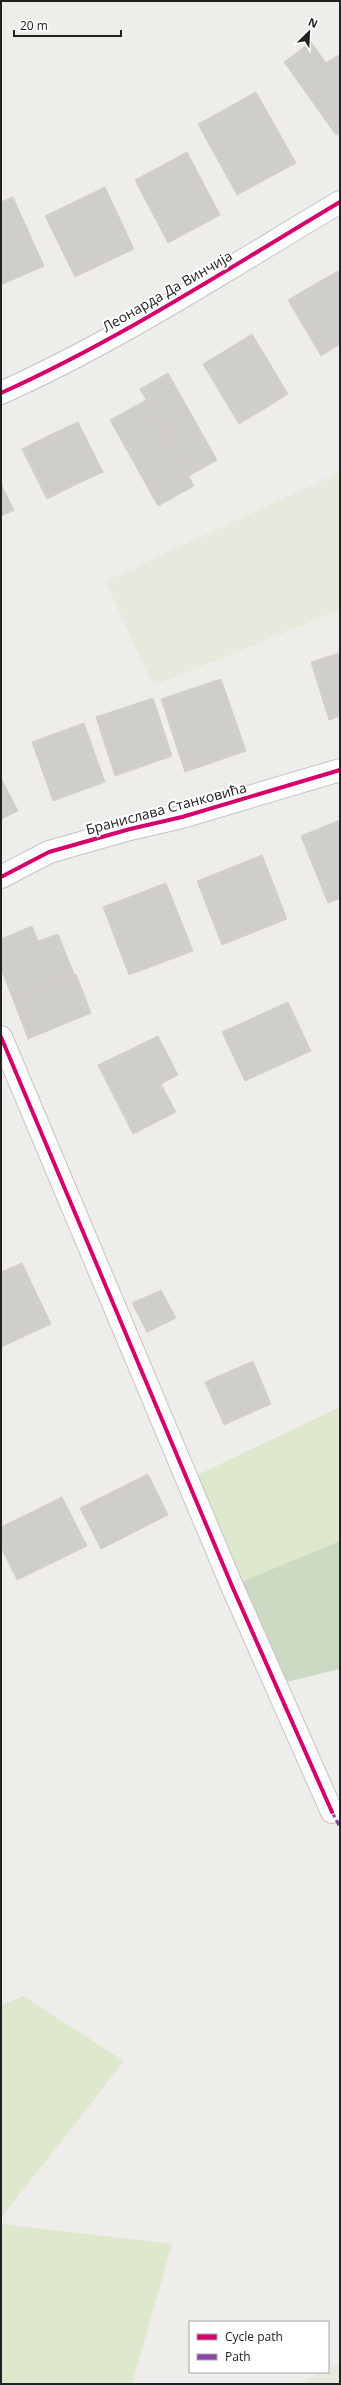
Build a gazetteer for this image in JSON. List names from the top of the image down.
{
  "streets": {
    "street": ["Леонарда Да Винчија", "Бранислава Станковића"]
  },
  "legend": ["Cycle path", "Path"],
  "scale_bar": "20 m",
  "north": "top right"
}
